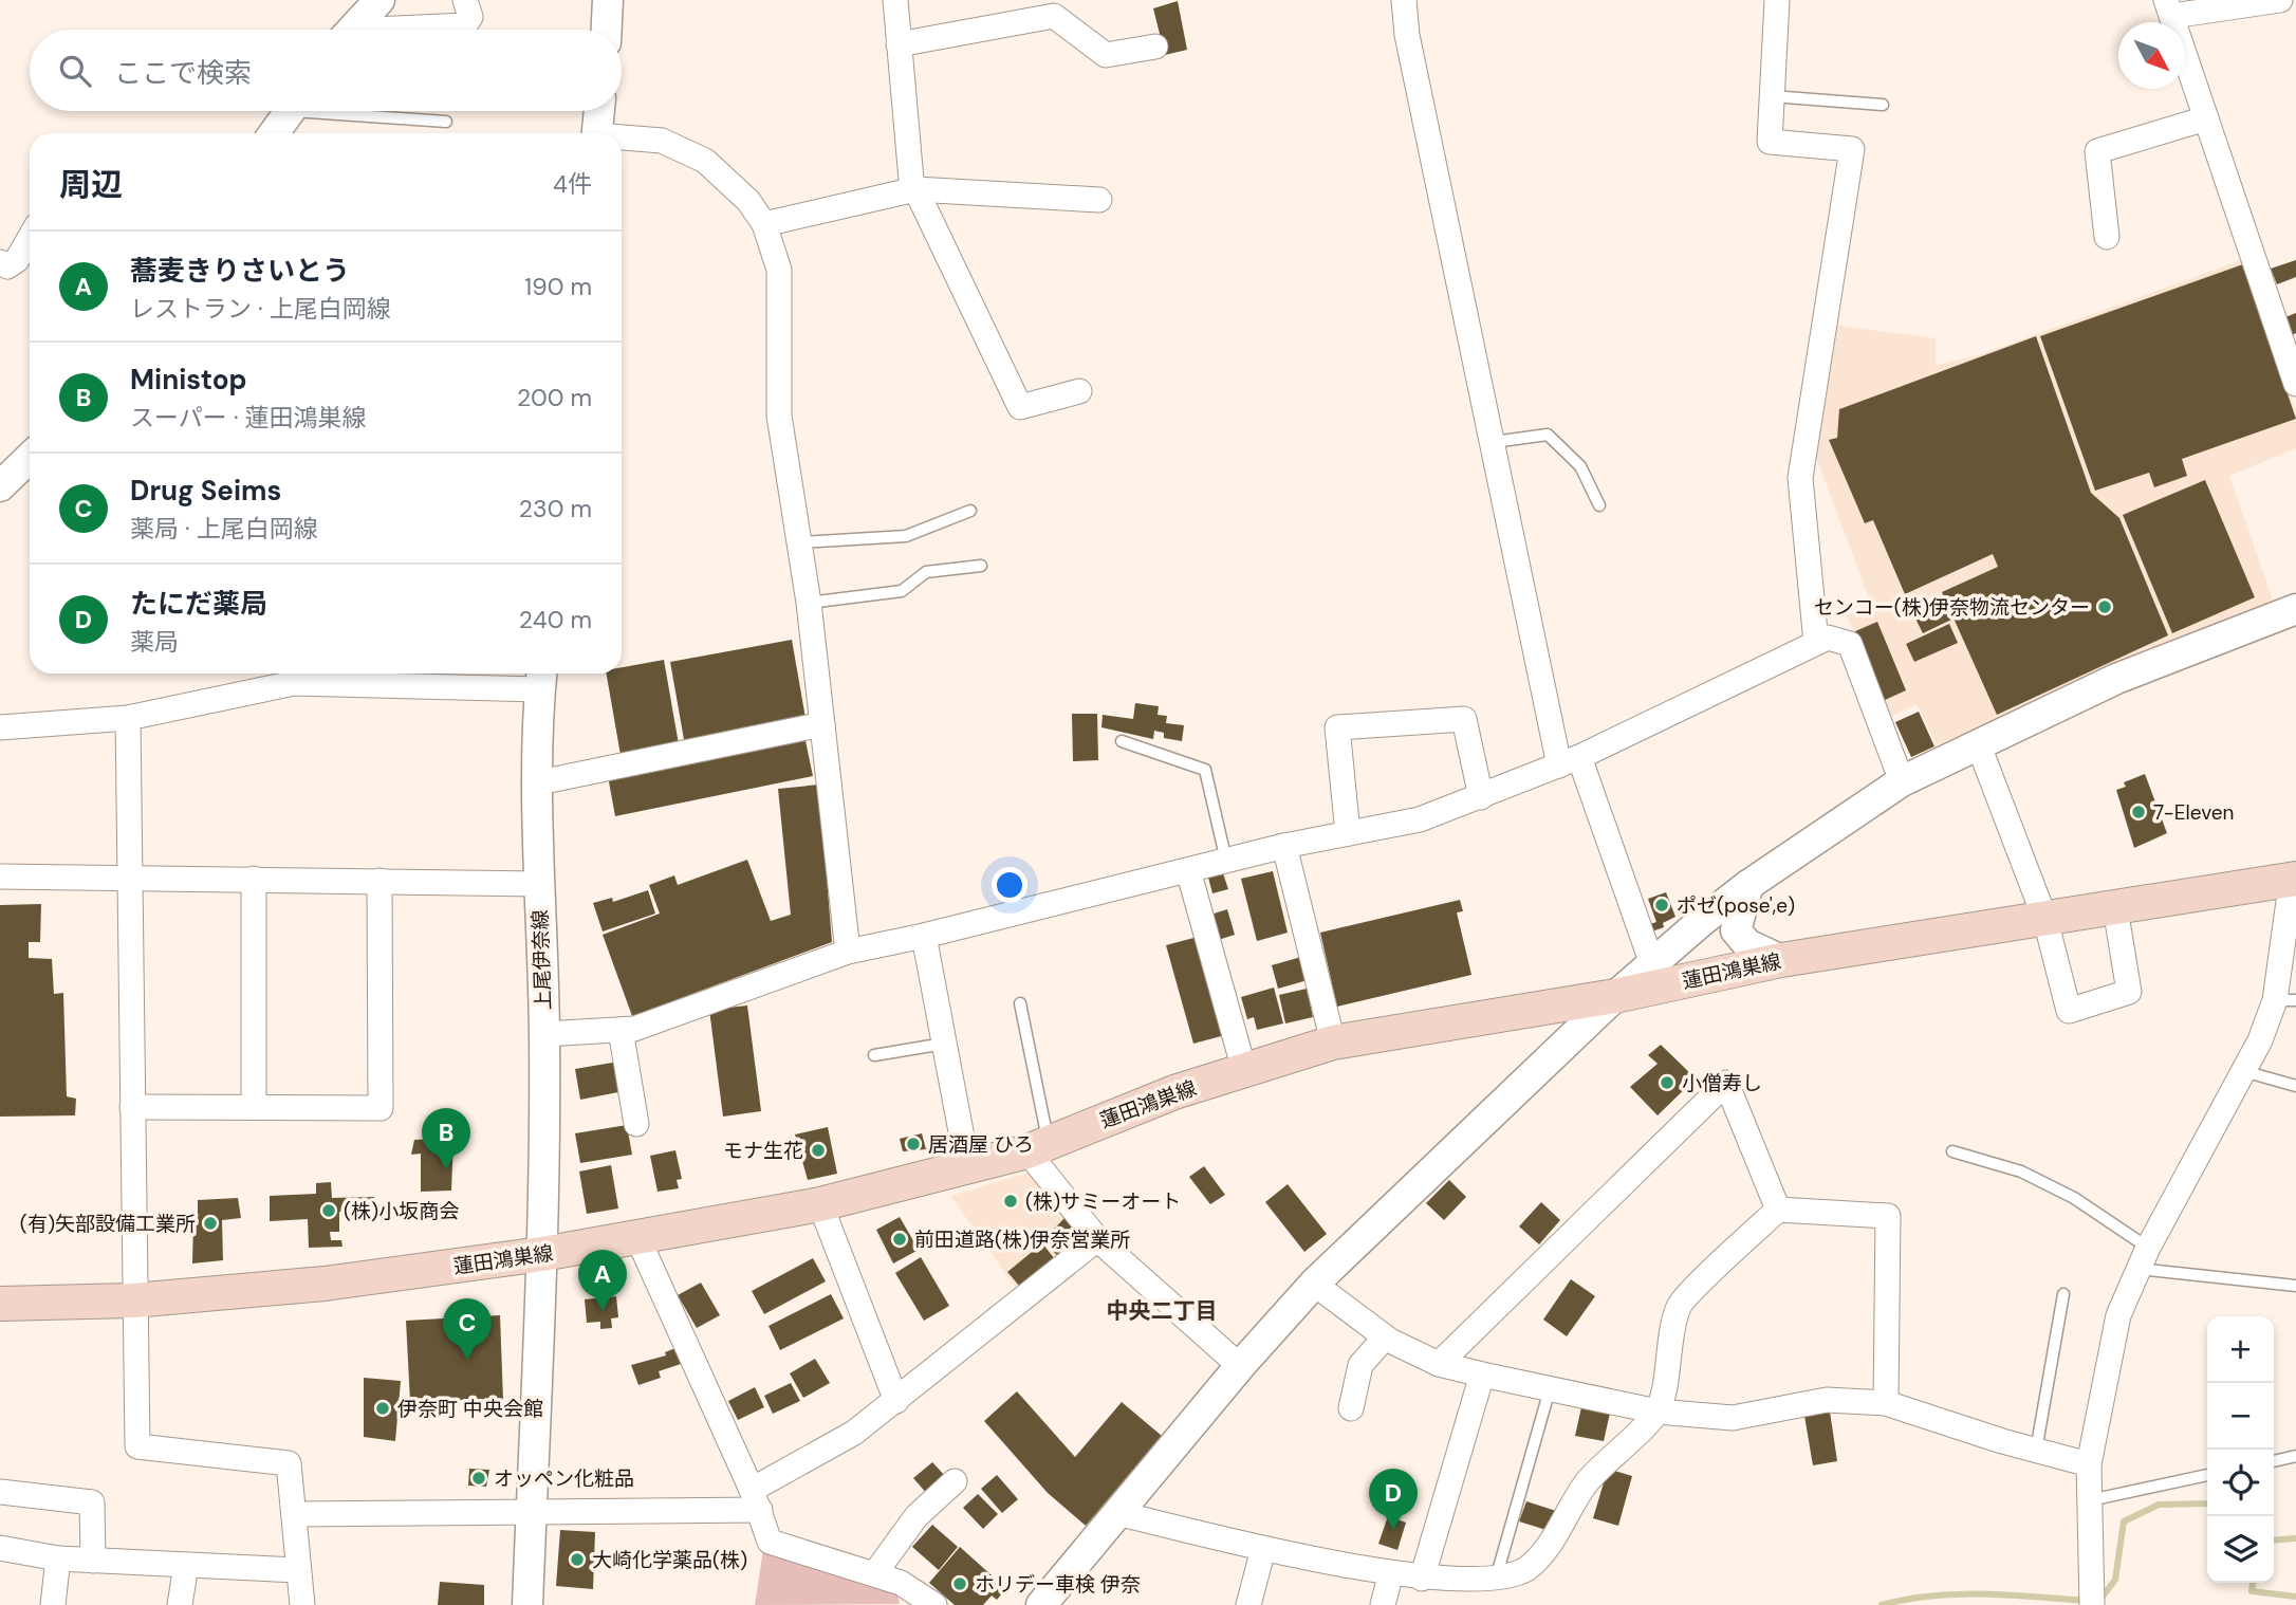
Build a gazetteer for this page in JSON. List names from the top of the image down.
{
  "streets": {
    "main road": ["蓮田鴻巣線"],
    "street": ["上尾伊奈線"]
  },
  "crossings": [
    ["上尾伊奈線", "蓮田鴻巣線"]
  ],
  "districts": ["中央二丁目"],
  "places": [
    "センコー(株)伊奈物流センター",
    "7-Eleven",
    "ポゼ(pose',e)",
    "小僧寿し",
    "居酒屋 ひろ",
    "モナ生花",
    "(株)サミーオート",
    "(株)小坂商会",
    "(有)矢部設備工業所",
    "前田道路(株)伊奈営業所",
    "伊奈町 中央会館",
    "オッペン化粧品",
    "大崎化学薬品(株)",
    "ホリデー車検 伊奈"
  ],
  "north": "bottom right",
  "page": {
    "search": "ここで検索",
    "heading": ["周辺", "4件"],
    "list": [
      {
        "mark": "A",
        "name": "蕎麦きりさいとう",
        "note": "レストラン · 上尾白岡線",
        "value": "190 m"
      },
      {
        "mark": "B",
        "name": "Ministop",
        "note": "スーパー · 蓮田鴻巣線",
        "value": "200 m"
      },
      {
        "mark": "C",
        "name": "Drug Seims",
        "note": "薬局 · 上尾白岡線",
        "value": "230 m"
      },
      {
        "mark": "D",
        "name": "たにだ薬局",
        "note": "薬局",
        "value": "240 m"
      }
    ],
    "pins": [
      "B",
      "A",
      "C",
      "D"
    ],
    "map_buttons": ["+", "−"]
  }
}
